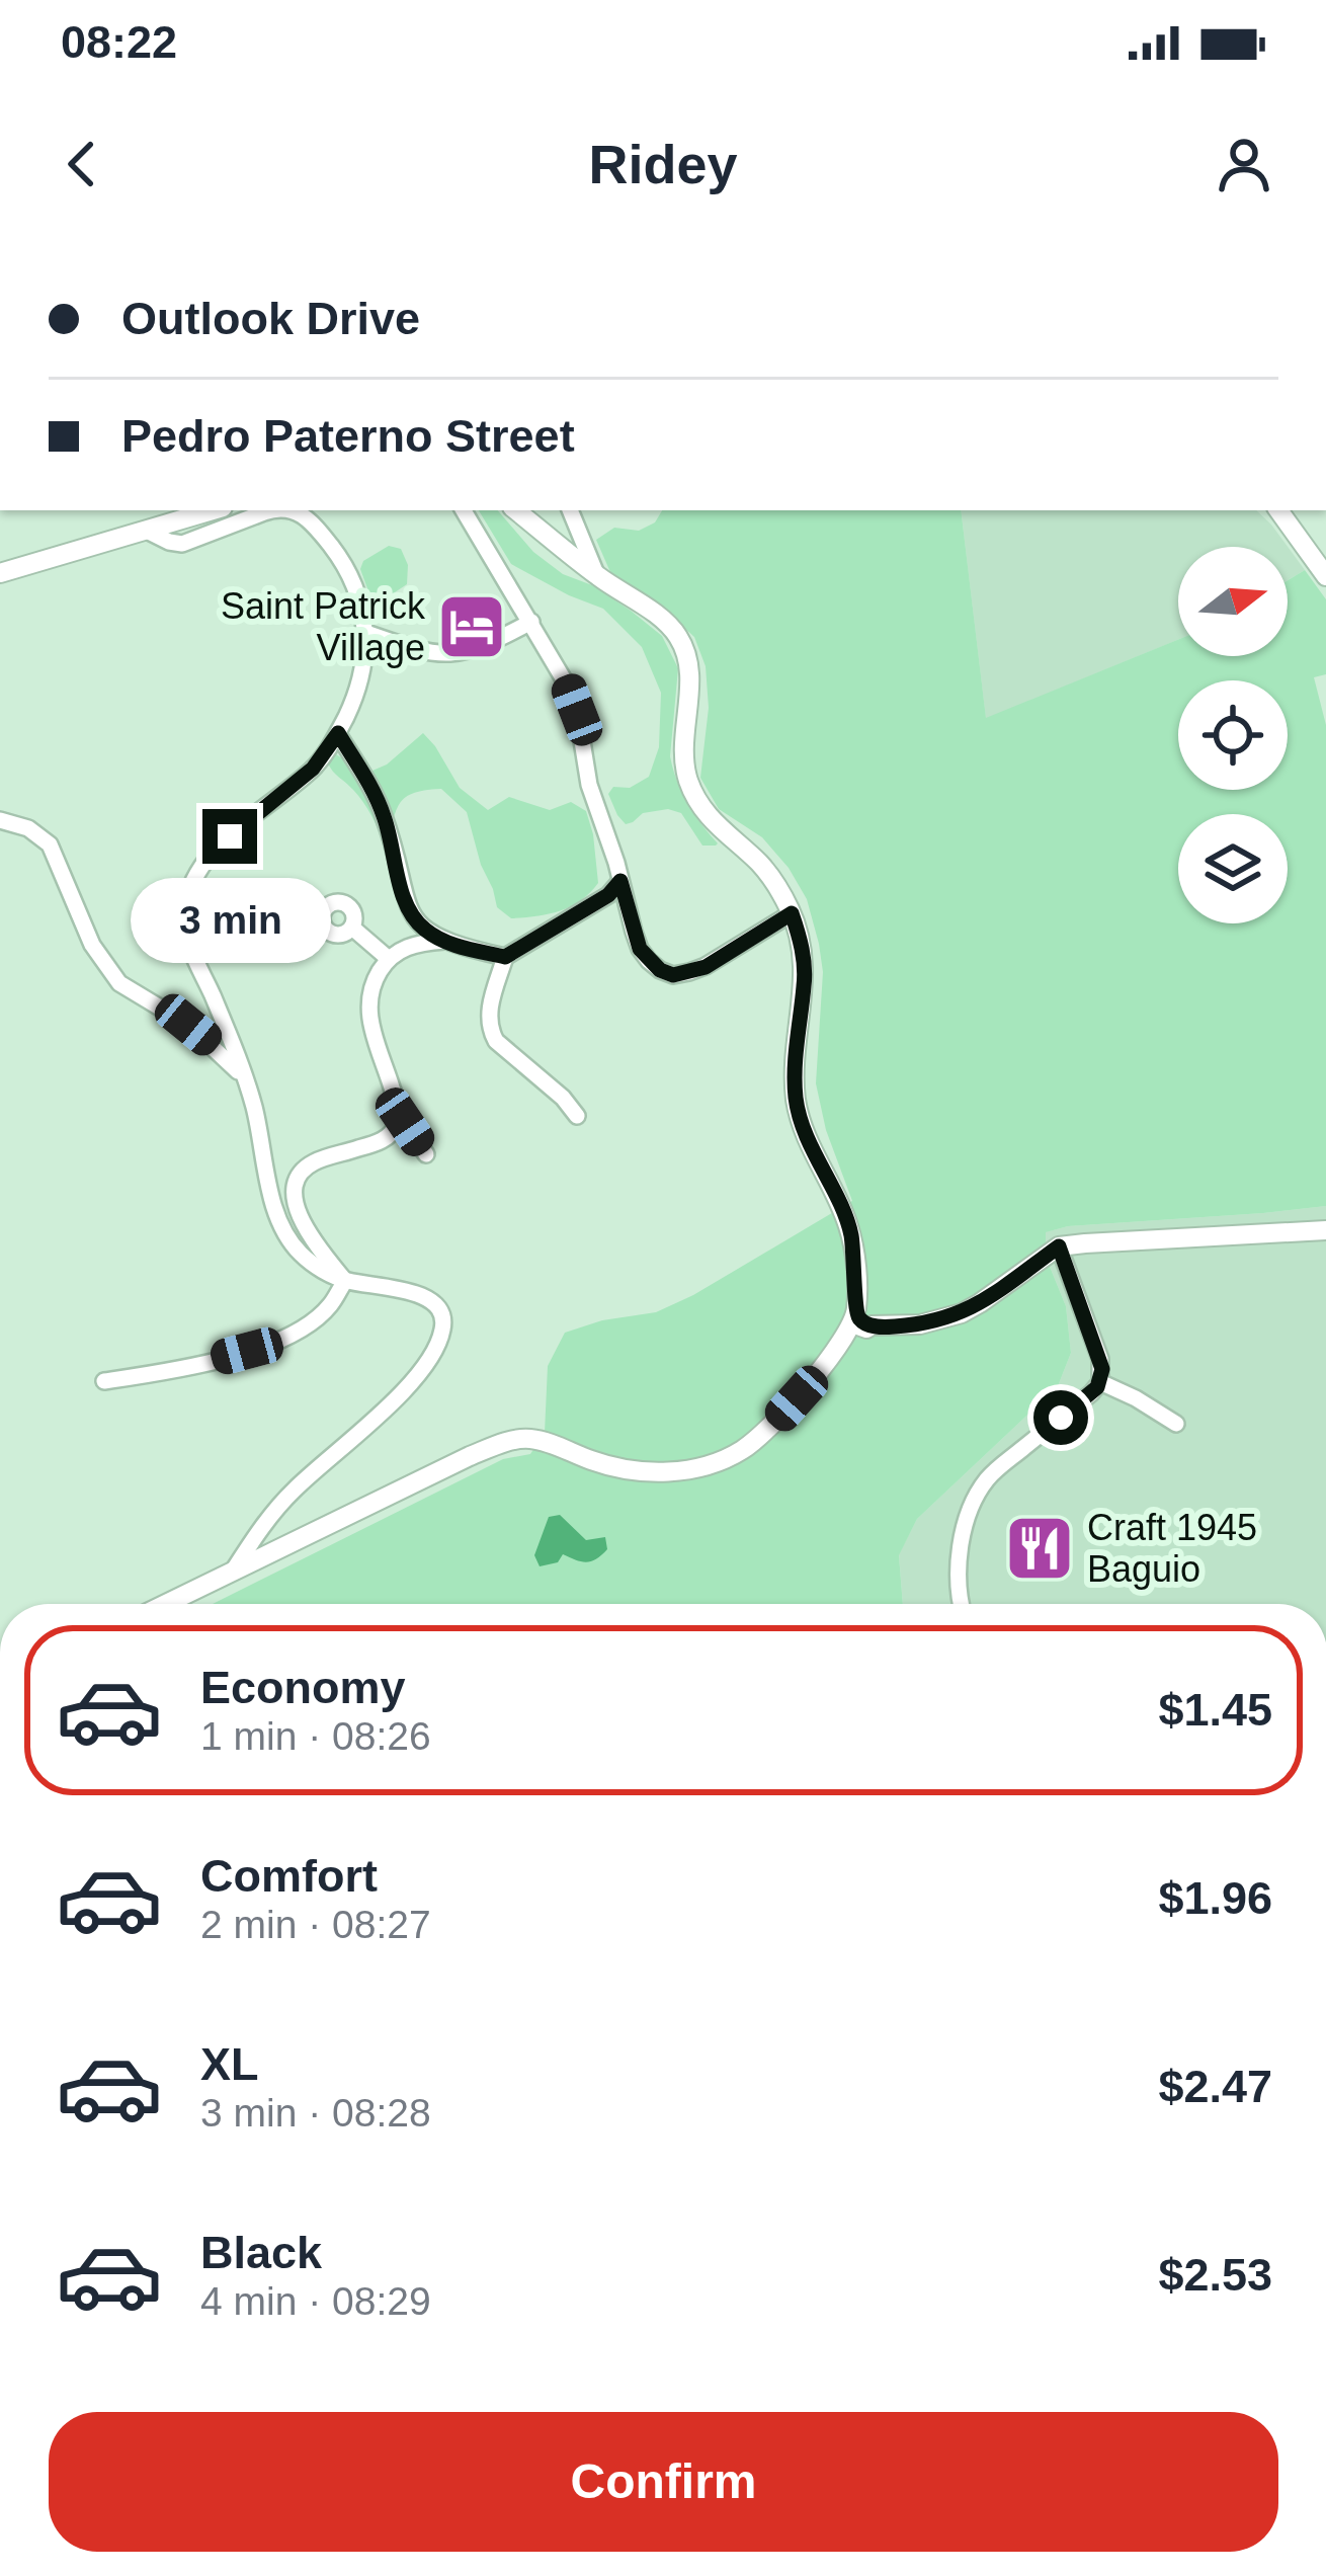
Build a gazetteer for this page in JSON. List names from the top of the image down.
{
  "places": {
    "hotel": ["Saint Patrick Village"],
    "restaurant": ["Craft 1945 Baguio"]
  },
  "north": "right",
  "page": {
    "status": "08:22",
    "header": "Ridey",
    "banner": ["Outlook Drive", "Pedro Paterno Street"],
    "bubble": "3 min",
    "list": [
      {
        "name": "Economy",
        "note": "1 min · 08:26",
        "value": "$1.45"
      },
      {
        "name": "Comfort",
        "note": "2 min · 08:27",
        "value": "$1.96"
      },
      {
        "name": "XL",
        "note": "3 min · 08:28",
        "value": "$2.47"
      },
      {
        "name": "Black",
        "note": "4 min · 08:29",
        "value": "$2.53"
      }
    ],
    "buttons": "Confirm"
  }
}
